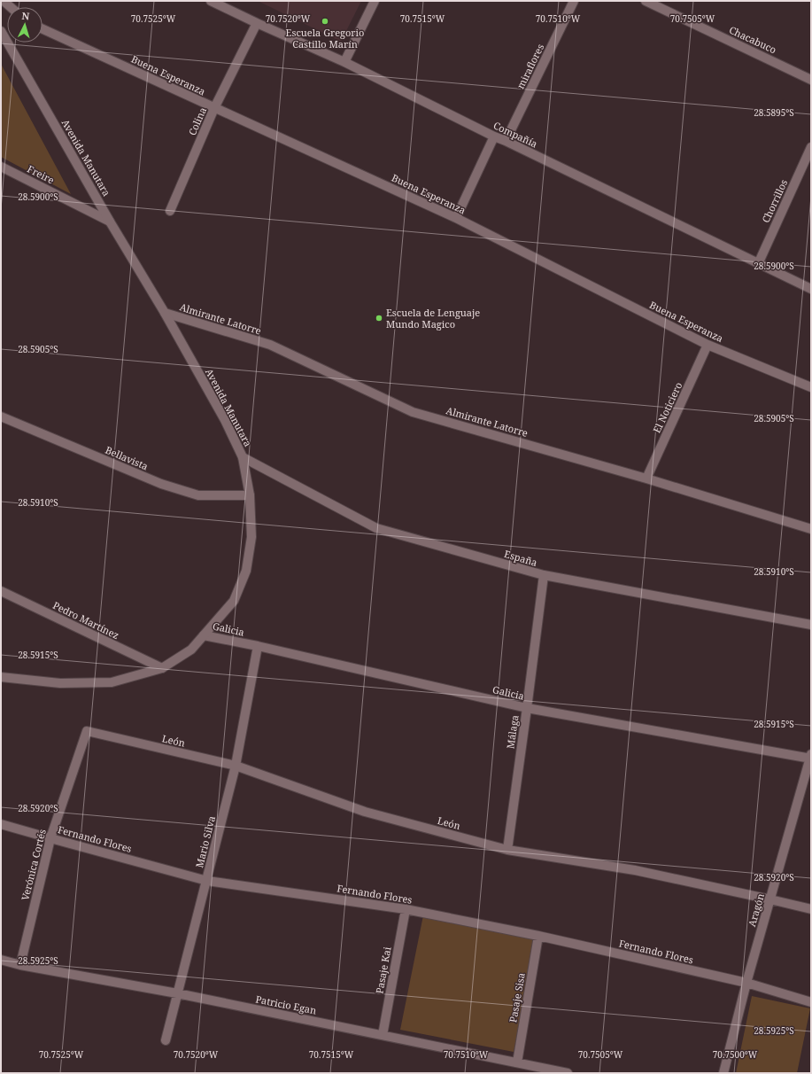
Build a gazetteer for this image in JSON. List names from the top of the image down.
{
  "streets": {
    "street": [
      "Chacabuco",
      "miraflores",
      "Buena Esperanza",
      "Colina",
      "Compañía",
      "Avenida Manutara",
      "Freire",
      "Chorrillos",
      "Almirante Latorre",
      "El Noticiero",
      "Bellavista",
      "España",
      "Pedro Martínez",
      "Galicia",
      "Málaga",
      "León",
      "Fernando Flores",
      "Mario Silva",
      "Verónica Cortés",
      "Aragón",
      "Pasaje Kai",
      "Pasaje Sisa",
      "Patricio Egan"
    ]
  },
  "crossings": [
    ["miraflores", "Compañía"],
    ["Buena Esperanza", "Colina"],
    ["Buena Esperanza", "El Noticiero"],
    ["Colina", "Compañía"],
    ["Compañía", "Chorrillos"],
    ["Avenida Manutara", "Freire"],
    ["Avenida Manutara", "Almirante Latorre"],
    ["Avenida Manutara", "Bellavista"],
    ["Avenida Manutara", "España"],
    ["Avenida Manutara", "Pedro Martínez"],
    ["Avenida Manutara", "Galicia"],
    ["Almirante Latorre", "El Noticiero"],
    ["España", "Málaga"],
    ["Galicia", "Málaga"],
    ["Galicia", "Mario Silva"],
    ["Galicia", "Aragón"],
    ["Málaga", "León"],
    ["León", "Mario Silva"],
    ["León", "Verónica Cortés"],
    ["León", "Aragón"],
    ["Fernando Flores", "Mario Silva"],
    ["Fernando Flores", "Verónica Cortés"],
    ["Fernando Flores", "Aragón"],
    ["Fernando Flores", "Pasaje Kai"],
    ["Fernando Flores", "Pasaje Sisa"],
    ["Mario Silva", "Patricio Egan"],
    ["Verónica Cortés", "Patricio Egan"],
    ["Pasaje Kai", "Patricio Egan"],
    ["Pasaje Sisa", "Patricio Egan"]
  ],
  "places": ["Escuela Gregorio Castillo Marín", "Escuela de Lenguaje Mundo Magico"],
  "north": "top",
  "coordinates": [
    "70.7525°W",
    "70.7520°W",
    "70.7515°W",
    "70.7510°W",
    "70.7505°W",
    "28.5895°S",
    "28.5900°S",
    "28.5905°S",
    "28.5910°S",
    "28.5915°S",
    "28.5920°S",
    "28.5925°S",
    "70.7500°W"
  ]
}
